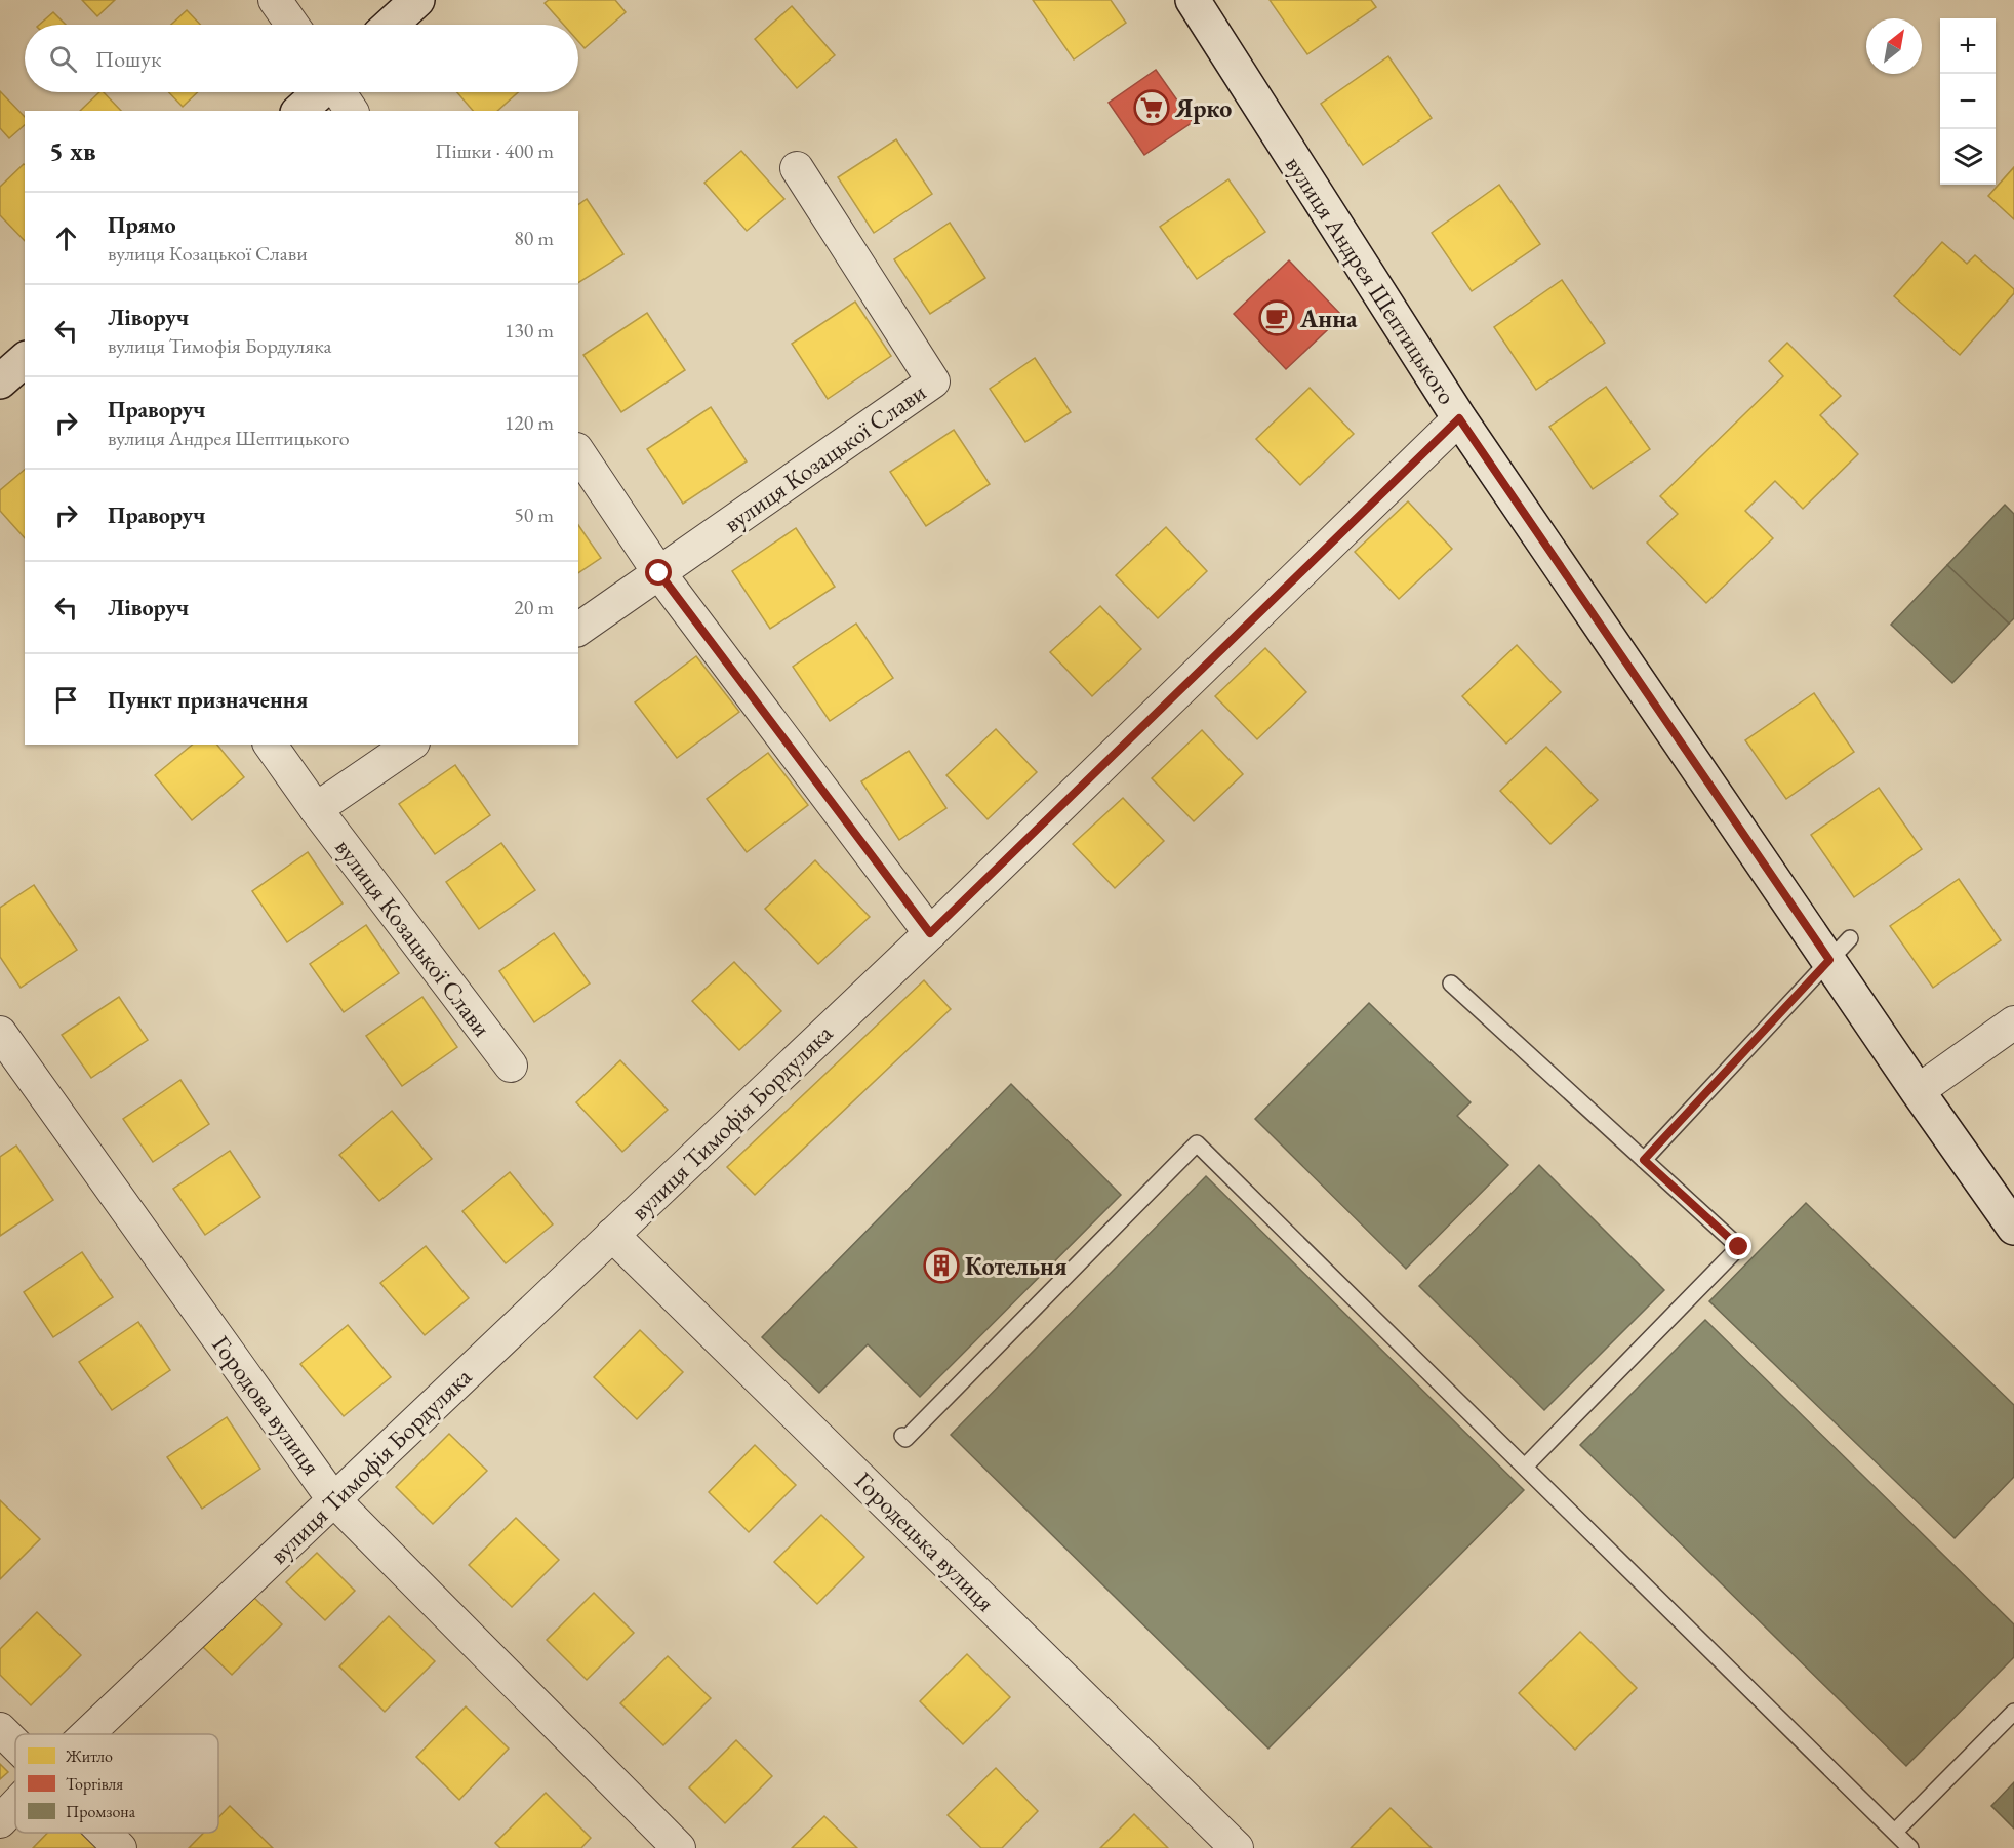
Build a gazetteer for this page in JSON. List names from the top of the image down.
{
  "streets": {
    "main road": ["вулиця Андрея Шептицького"],
    "street": [
      "вулиця Козацької Слави",
      "вулиця Тимофія Бордуляка",
      "Городова вулиця",
      "Городецька вулиця"
    ]
  },
  "crossings": [
    ["вулиця Андрея Шептицького", "вулиця Тимофія Бордуляка"],
    ["вулиця Тимофія Бордуляка", "Городова вулиця"],
    ["вулиця Тимофія Бордуляка", "Городецька вулиця"]
  ],
  "places": {
    "supermarket": ["Ярко"],
    "cafe": ["Анна"],
    "building": ["Котельня"]
  },
  "legend": ["Житло", "Торгівля", "Промзона"],
  "north": "top right",
  "page": {
    "map_buttons": ["+", "−"],
    "search": "Пошук",
    "heading": ["5 хв", "Пішки · 400 m"],
    "list": [
      ["Прямо", "вулиця Козацької Слави", "80 m"],
      ["Ліворуч", "вулиця Тимофія Бордуляка", "130 m"],
      ["Праворуч", "вулиця Андрея Шептицького", "120 m"],
      ["Праворуч", "50 m"],
      ["Ліворуч", "20 m"],
      "Пункт призначення"
    ]
  }
}
